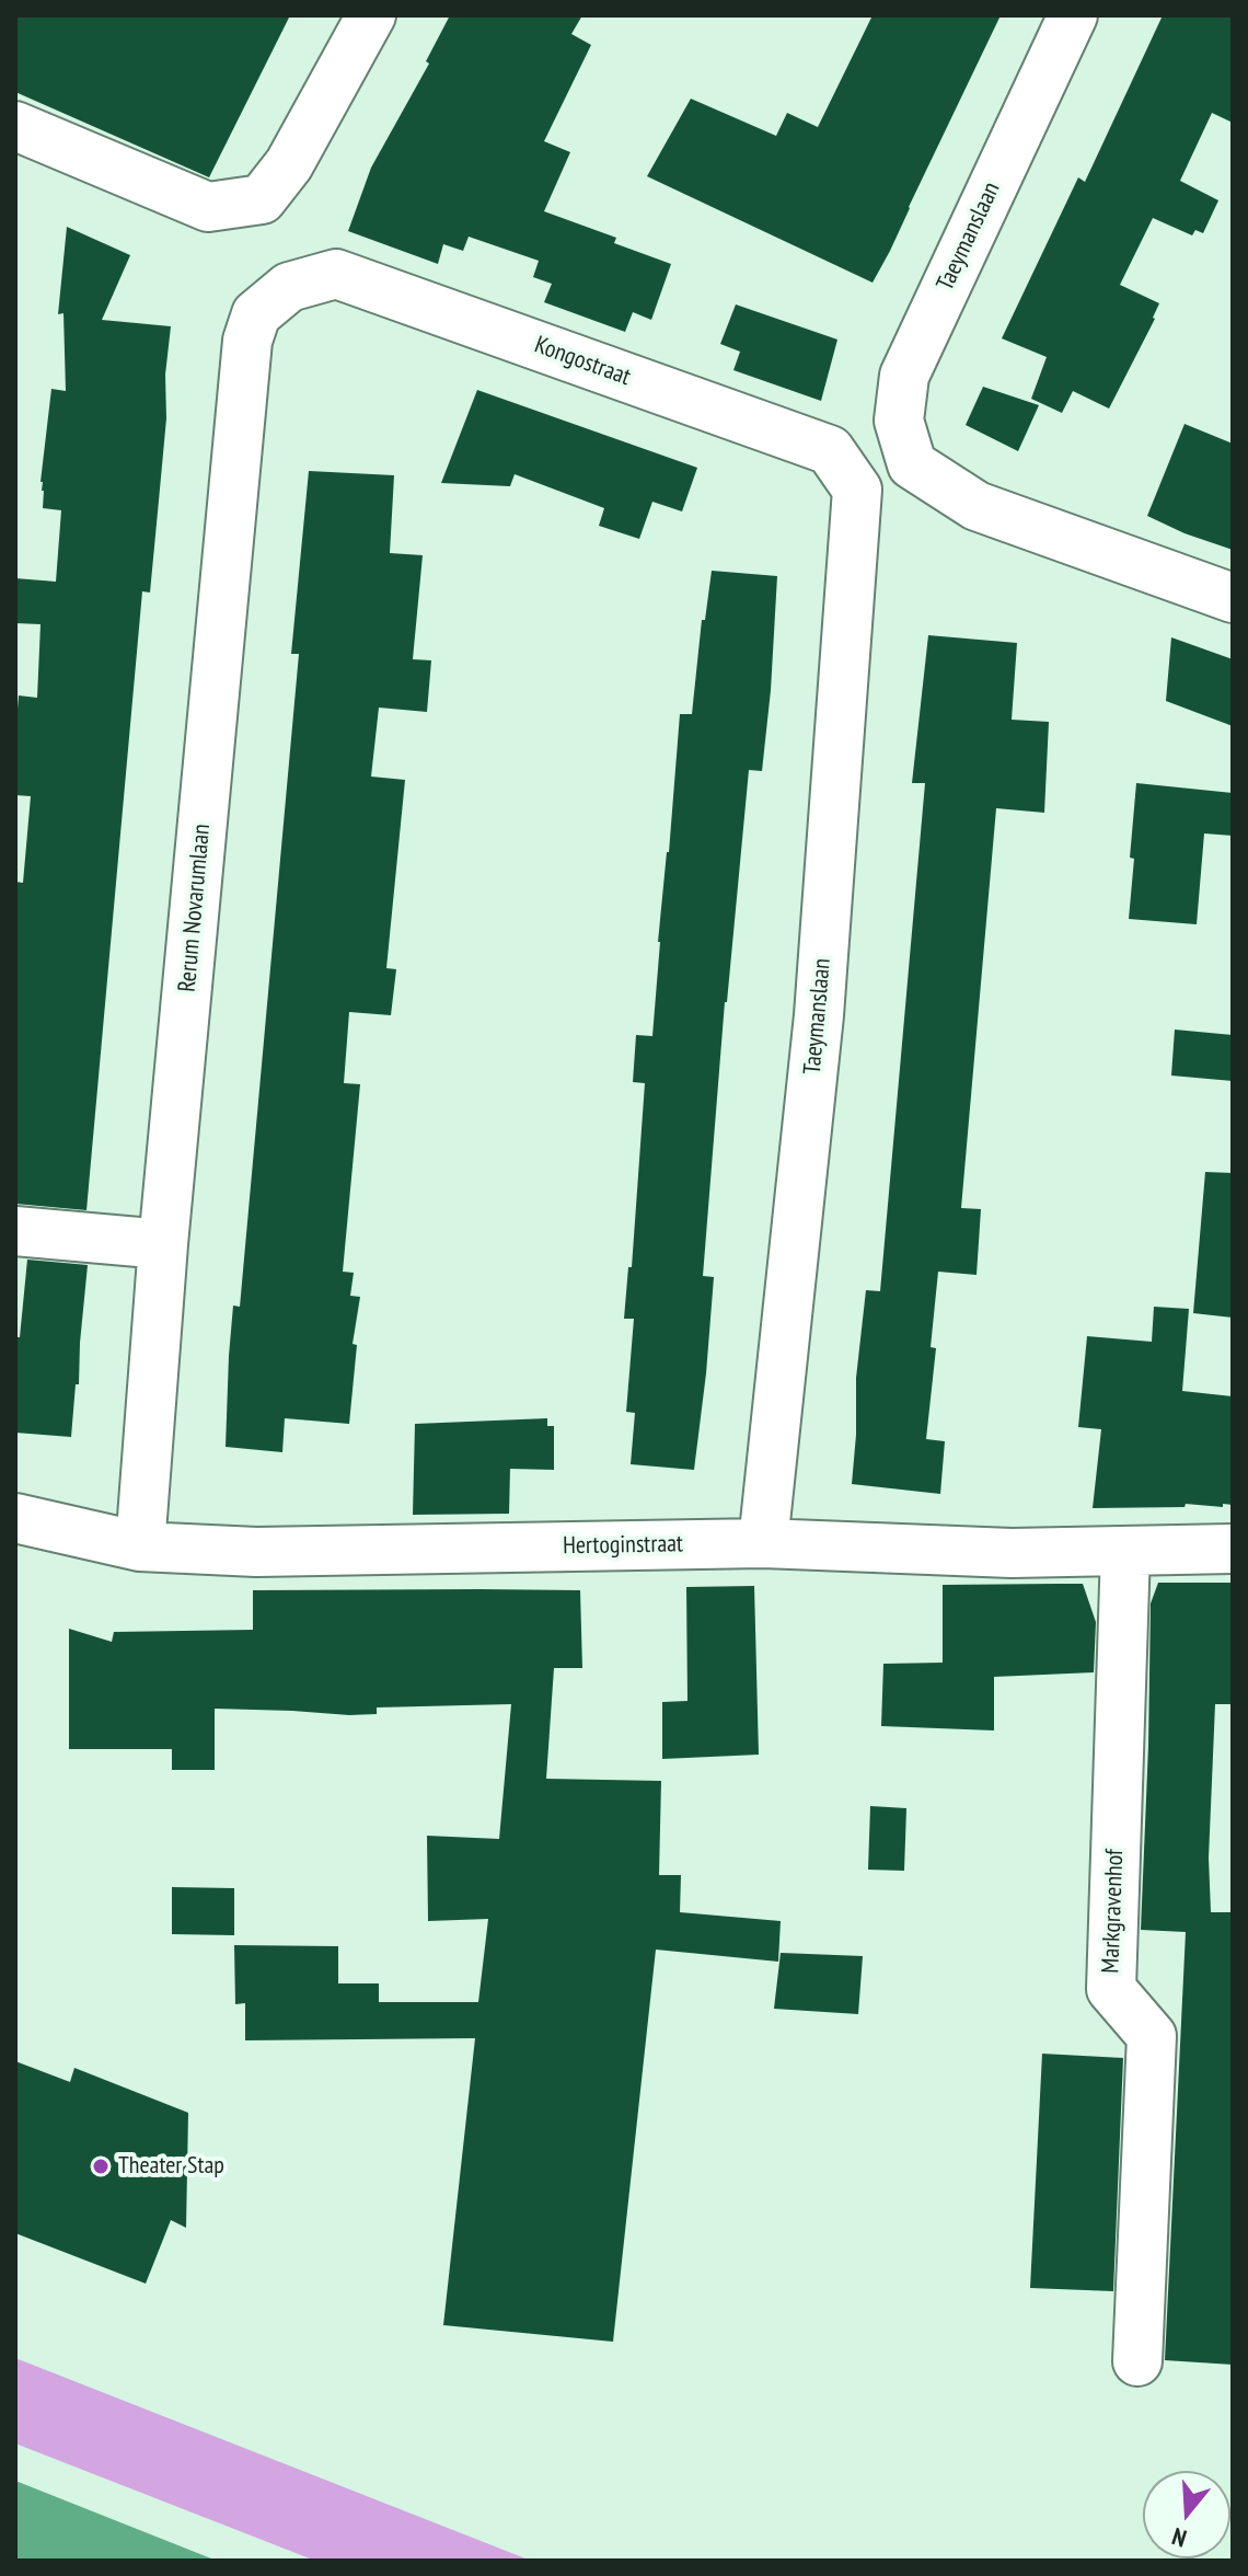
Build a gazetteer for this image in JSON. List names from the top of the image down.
{
  "streets": {
    "street": [
      "Taeymanslaan",
      "Kongostraat",
      "Rerum Novarumlaan",
      "Hertoginstraat",
      "Markgravenhof"
    ]
  },
  "crossings": [
    ["Taeymanslaan", "Kongostraat"],
    ["Taeymanslaan", "Hertoginstraat"],
    ["Kongostraat", "Rerum Novarumlaan"],
    ["Rerum Novarumlaan", "Hertoginstraat"],
    ["Hertoginstraat", "Markgravenhof"]
  ],
  "places": ["Theater Stap"],
  "north": "bottom"
}
